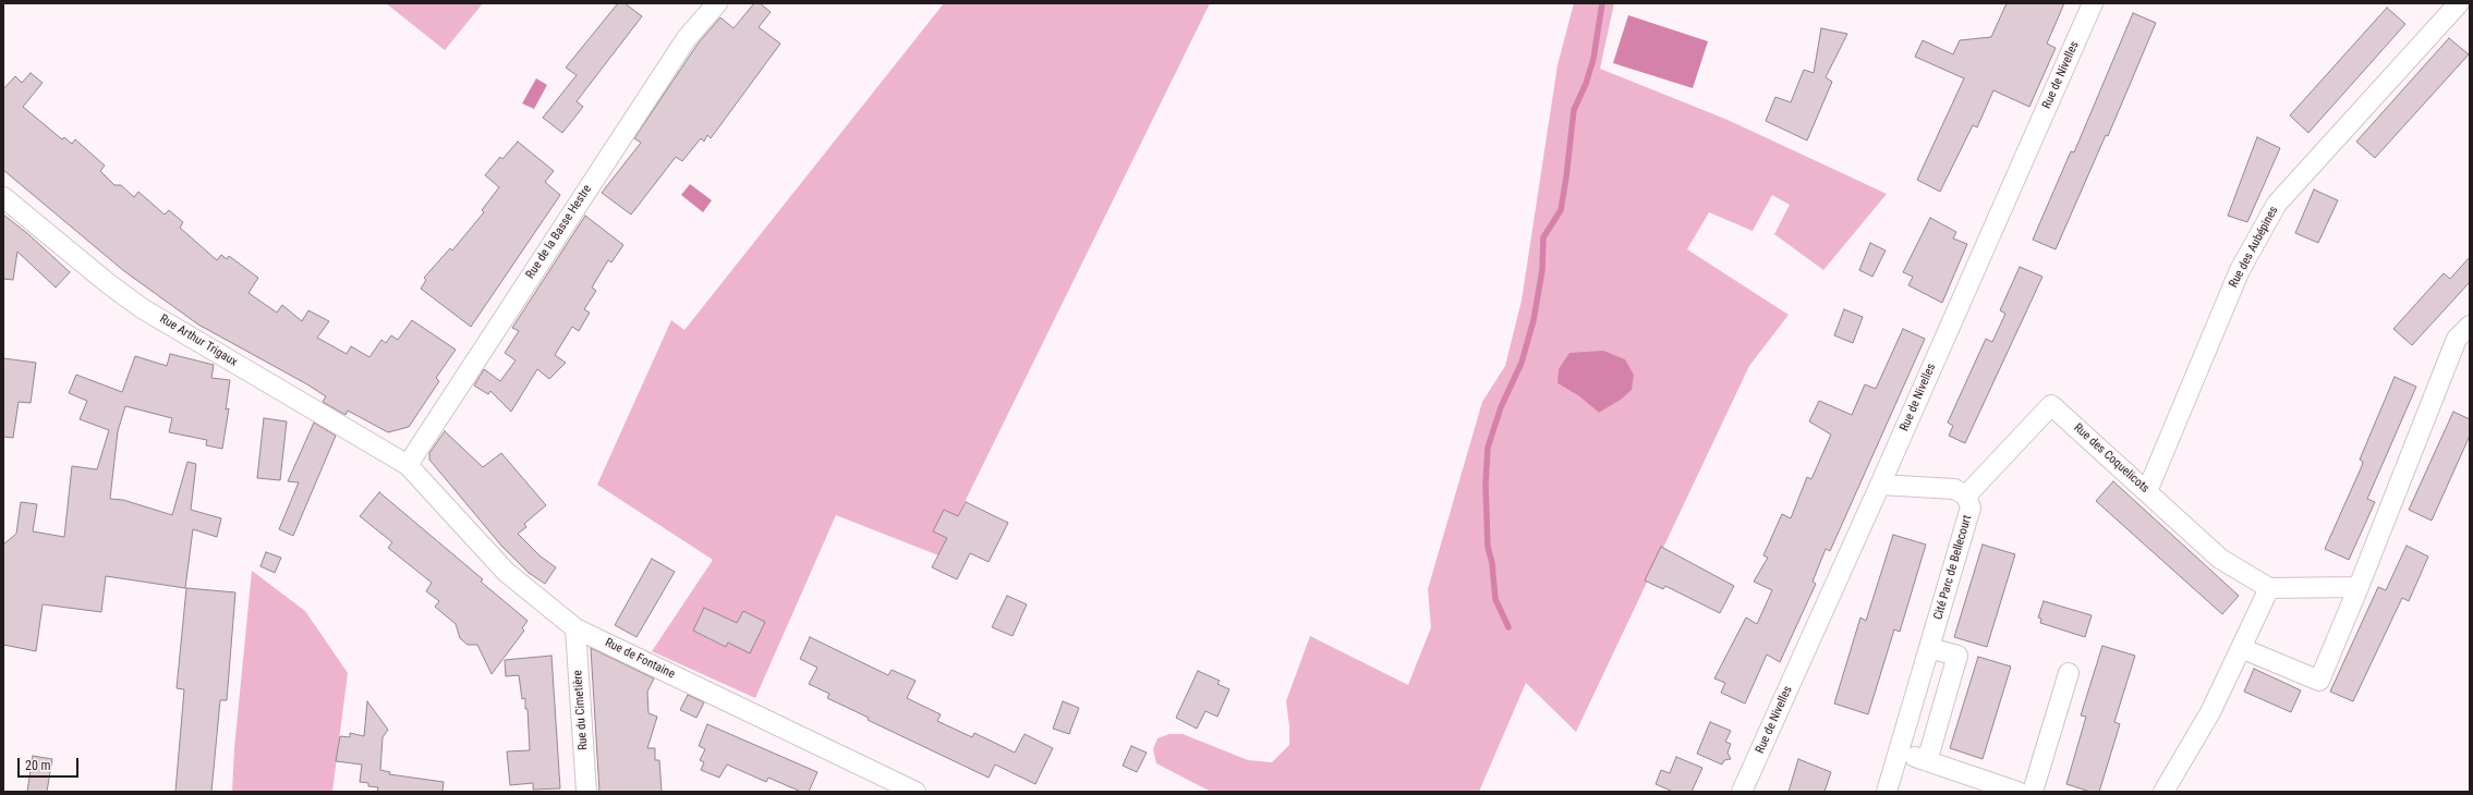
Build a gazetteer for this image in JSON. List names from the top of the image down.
{
  "streets": {
    "street": [
      "Rue de Nivelles",
      "Rue de la Basse Hestre",
      "Rue des Aubépines",
      "Rue Arthur Trigaux",
      "Rue des Coquelicots",
      "Cité Parc de Bellecourt",
      "Rue de Fontaine",
      "Rue du Cimetière"
    ]
  },
  "crossings": [
    ["Rue de la Basse Hestre", "Rue Arthur Trigaux"],
    ["Rue de la Basse Hestre", "Rue de Fontaine"],
    ["Rue des Aubépines", "Rue des Coquelicots"],
    ["Rue Arthur Trigaux", "Rue de Fontaine"],
    ["Rue des Coquelicots", "Cité Parc de Bellecourt"],
    ["Rue de Fontaine", "Rue du Cimetière"]
  ],
  "scale_bar": "20 m"
}
